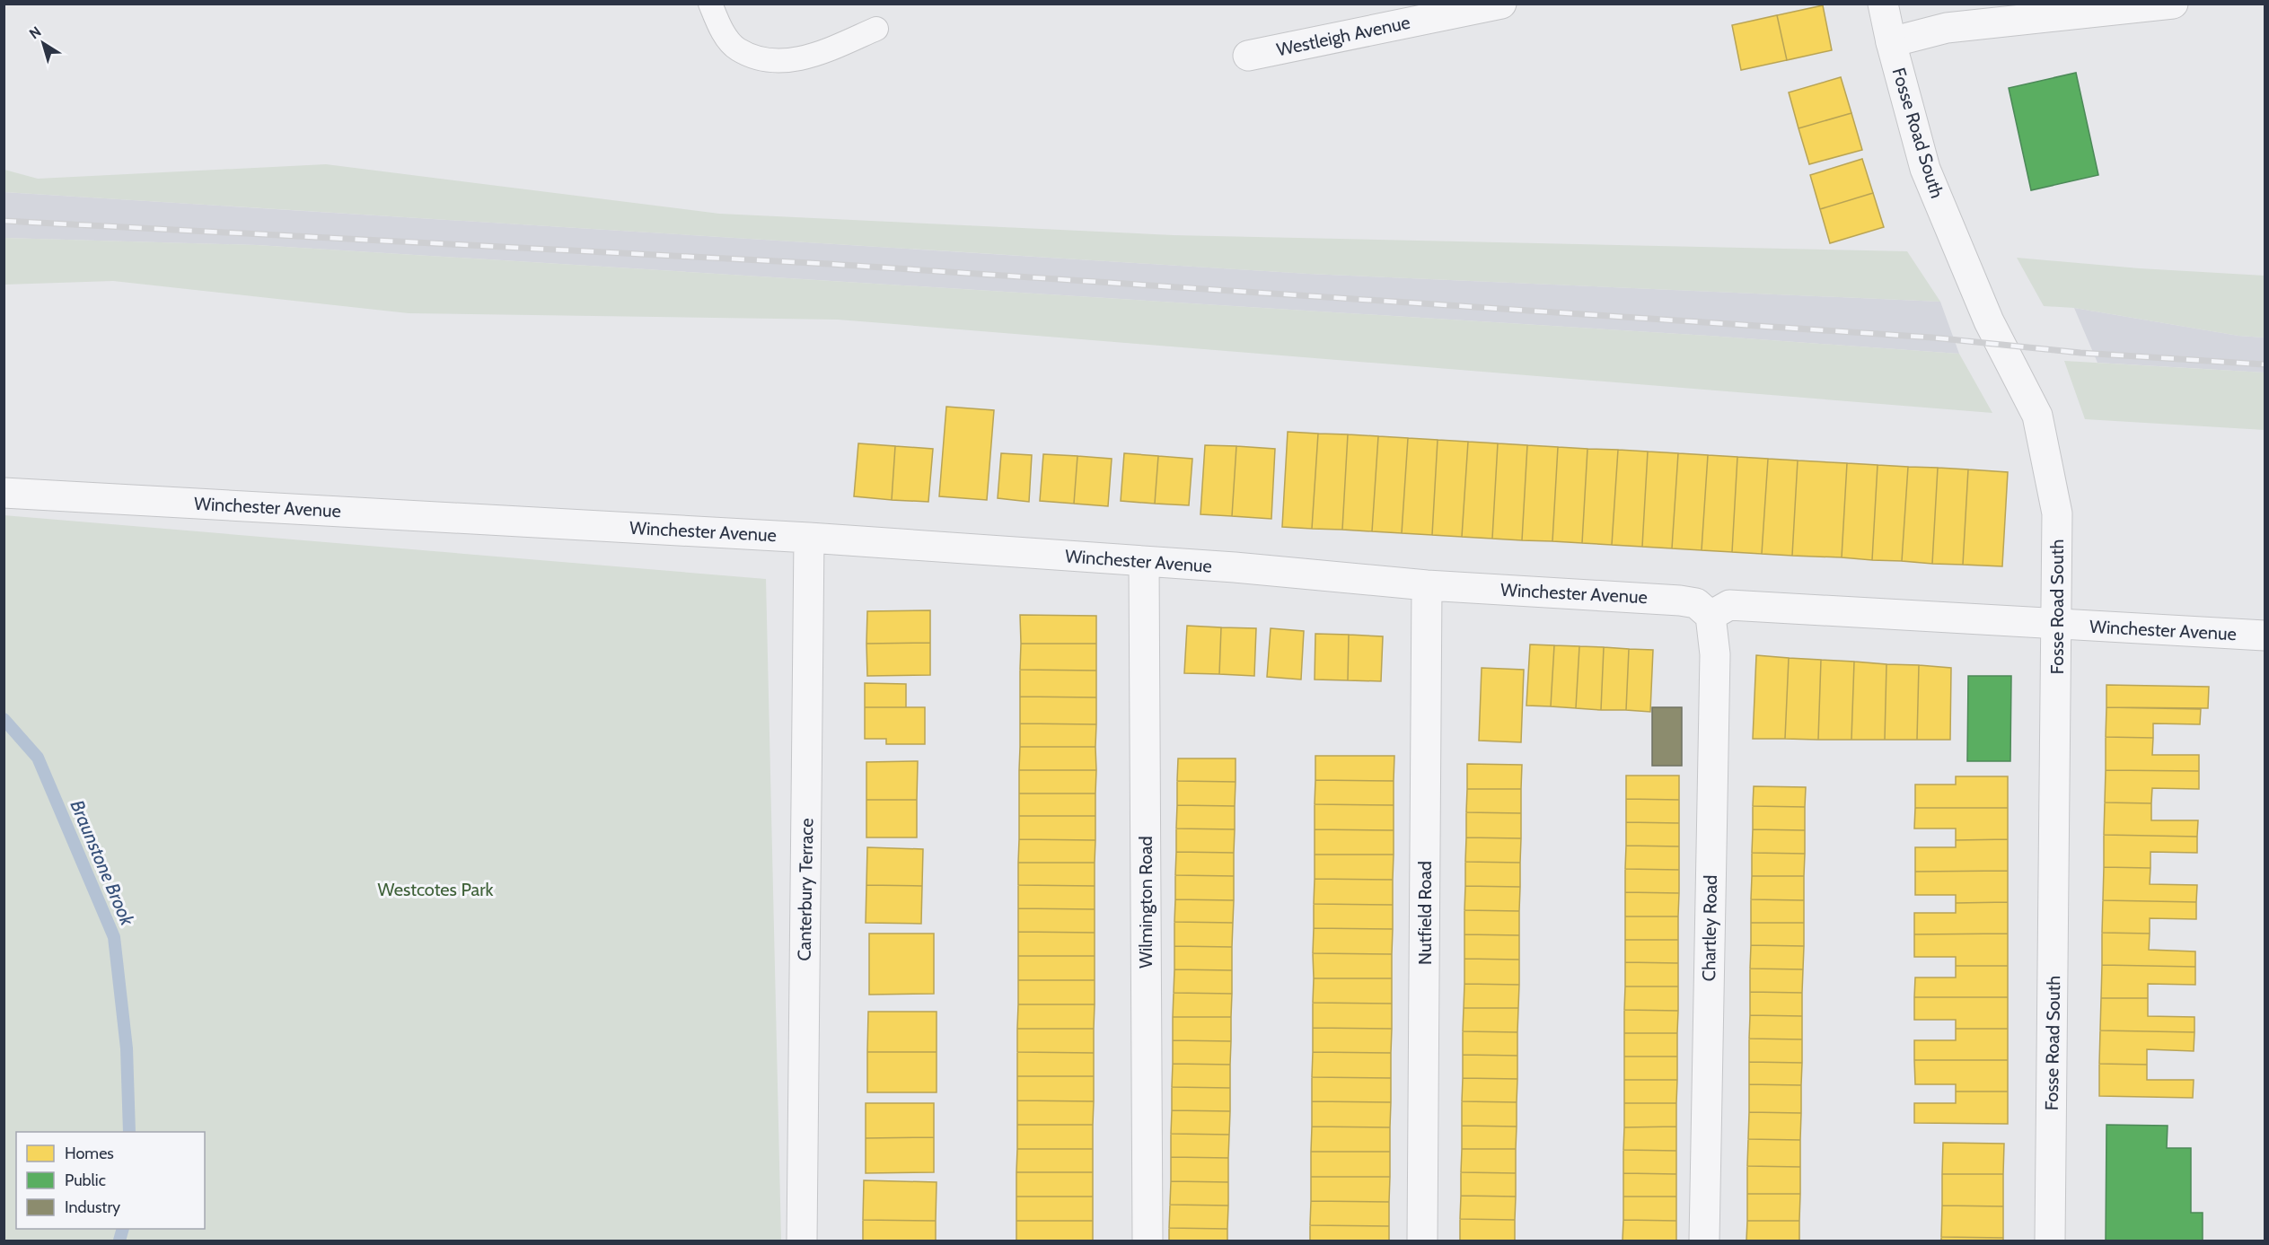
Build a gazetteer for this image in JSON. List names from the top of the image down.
{
  "streets": {
    "street": [
      "Westleigh Avenue",
      "Fosse Road South",
      "Winchester Avenue",
      "Canterbury Terrace",
      "Wilmington Road",
      "Nutfield Road",
      "Chartley Road"
    ]
  },
  "crossings": [
    ["Fosse Road South", "Winchester Avenue"],
    ["Winchester Avenue", "Canterbury Terrace"],
    ["Winchester Avenue", "Wilmington Road"],
    ["Winchester Avenue", "Nutfield Road"],
    ["Winchester Avenue", "Chartley Road"]
  ],
  "water": ["Braunstone Brook"],
  "parks": ["Westcotes Park"],
  "legend": ["Homes", "Public", "Industry"],
  "north": "top left"
}
